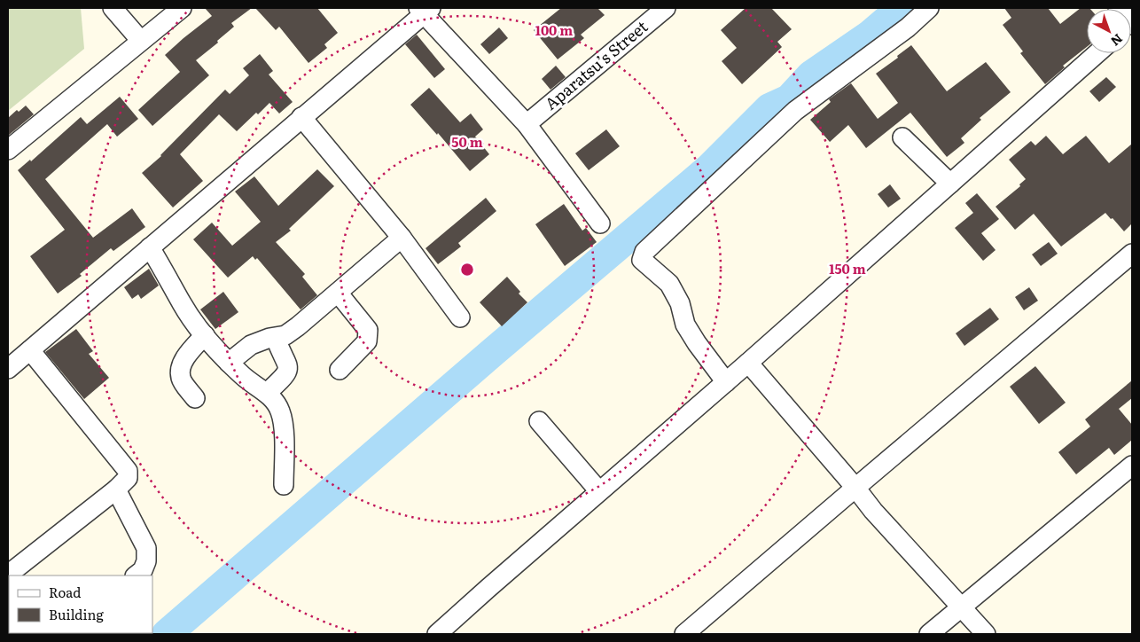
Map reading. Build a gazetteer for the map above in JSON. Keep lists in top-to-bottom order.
{
  "streets": {
    "street": ["Aparatsu’s Street"]
  },
  "legend": ["Road", "Building"],
  "north": "bottom right",
  "rings": ["100 m", "50 m", "150 m"]
}
